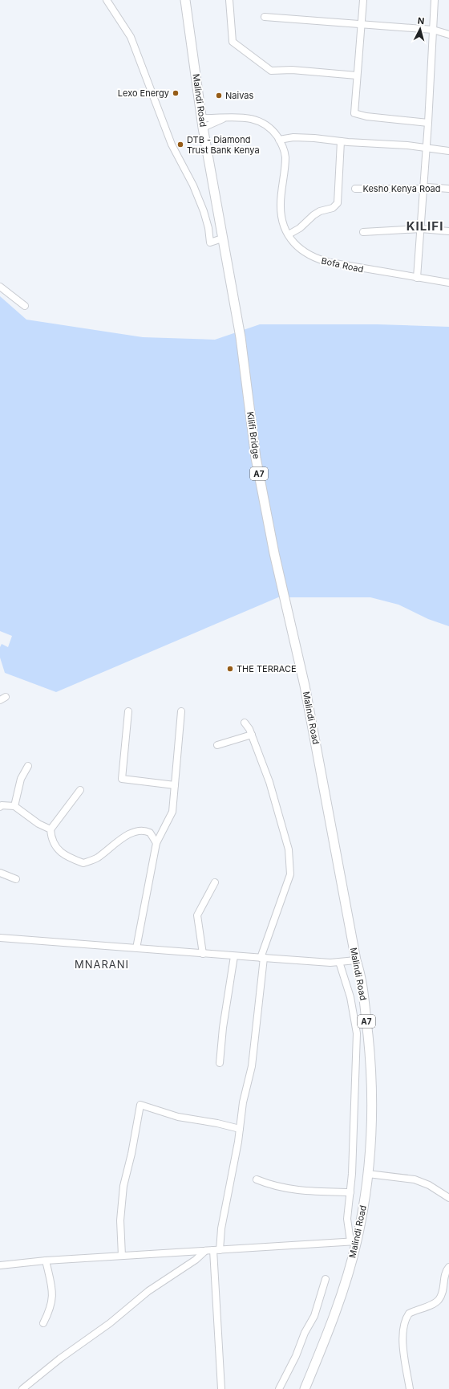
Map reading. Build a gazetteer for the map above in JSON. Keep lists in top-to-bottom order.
{
  "streets": {
    "highway": ["Malindi Road", "Kilifi Bridge", "A7"],
    "street": ["Kesho Kenya Road", "Bofa Road"]
  },
  "crossings": [
    ["Malindi Road", "Bofa Road"],
    ["Malindi Road", "Kilifi Bridge"]
  ],
  "districts": ["KILIFI", "MNARANI"],
  "places": [
    "Lexo Energy",
    "Naivas",
    "DTB - Diamond Trust Bank Kenya",
    "THE TERRACE"
  ],
  "north": "top"
}
